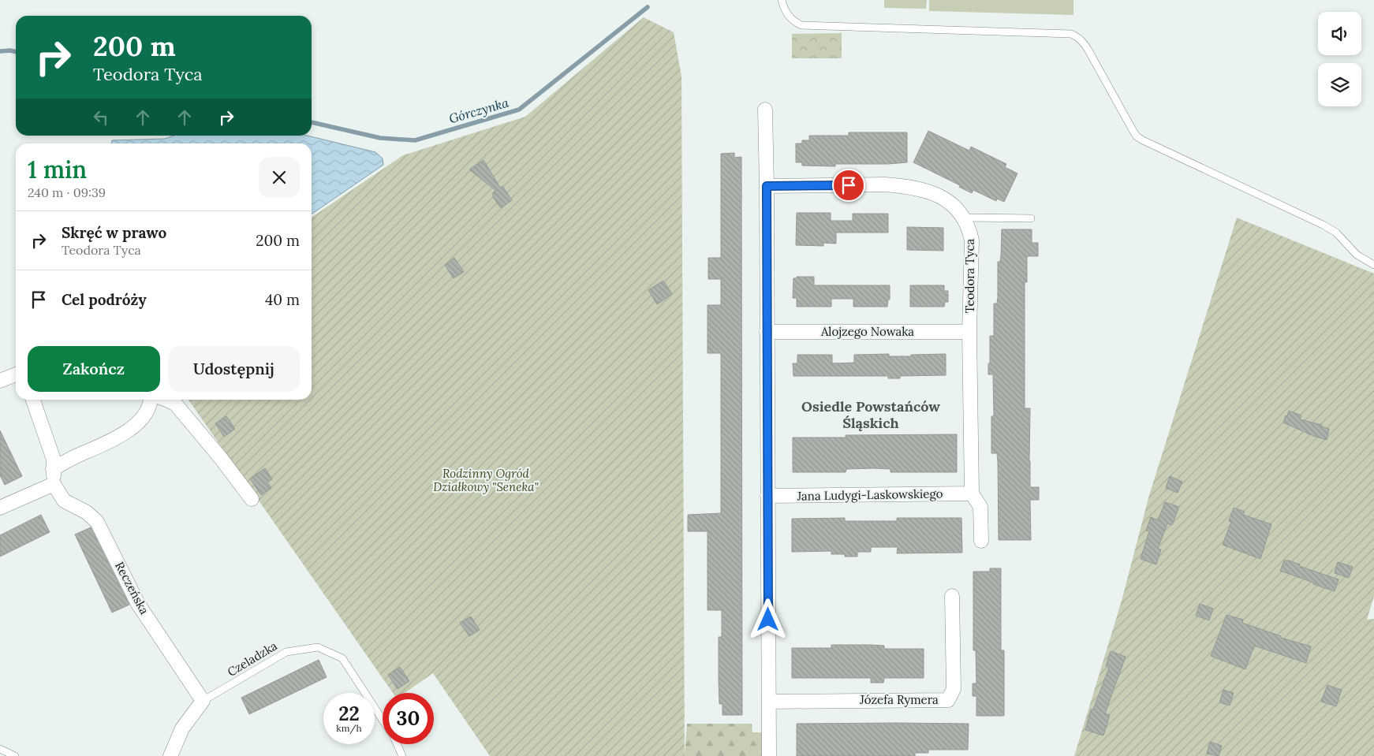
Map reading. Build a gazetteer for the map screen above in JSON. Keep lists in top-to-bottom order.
{
  "streets": {
    "street": [
      "Teodora Tyca",
      "Alojzego Nowaka",
      "Jana Ludygi-Laskowskiego",
      "Reczeńska",
      "Józefa Rymera"
    ],
    "lane": ["Czeladzka"]
  },
  "crossings": [
    ["Teodora Tyca", "Alojzego Nowaka"],
    ["Teodora Tyca", "Jana Ludygi-Laskowskiego"],
    ["Reczeńska", "Czeladzka"]
  ],
  "districts": ["Osiedle Powstańców Śląskich"],
  "water": ["Górczynka"],
  "parks": ["Rodzinny Ogród Działkowy \"Seneka\""],
  "page": {
    "turn": ["200 m", "Teodora Tyca"],
    "heading": ["1 min", "240 m · 09:39"],
    "list": [
      {
        "name": "Skręć w prawo",
        "note": "Teodora Tyca",
        "value": "200 m"
      },
      {
        "name": "Cel podróży",
        "value": "40 m"
      }
    ],
    "buttons": ["Zakończ", "Udostępnij"],
    "speed": "22 km/h",
    "limit": "30"
  }
}
